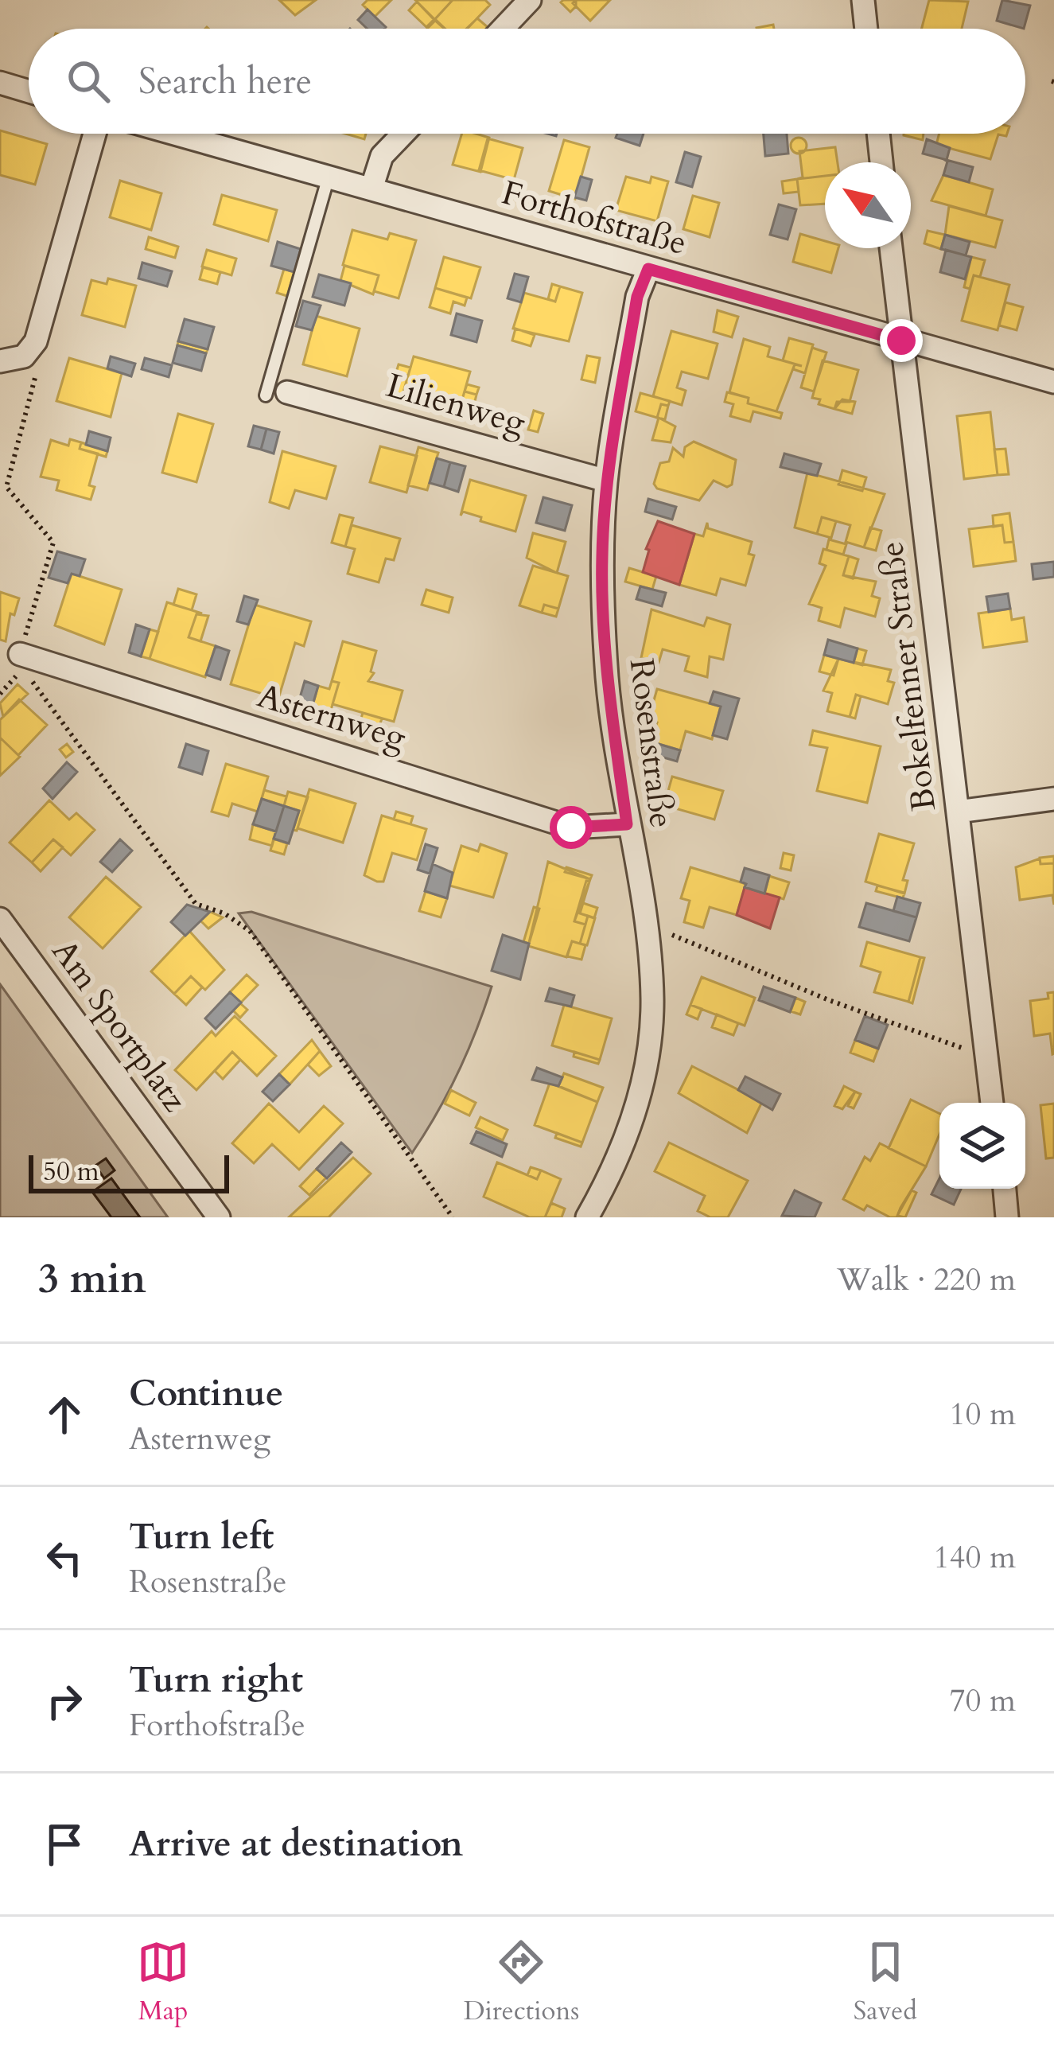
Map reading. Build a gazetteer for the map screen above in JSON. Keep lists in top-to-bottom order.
{
  "streets": {
    "street": [
      "Forthofstraße",
      "Lilienweg",
      "Bokelfenner Straße",
      "Asternweg",
      "Rosenstraße",
      "Am Sportplatz"
    ]
  },
  "crossings": [
    ["Forthofstraße", "Bokelfenner Straße"],
    ["Forthofstraße", "Rosenstraße"],
    ["Lilienweg", "Rosenstraße"],
    ["Asternweg", "Rosenstraße"]
  ],
  "scale_bar": "50 m",
  "north": "top left",
  "page": {
    "search": "Search here",
    "scale": "50 m",
    "heading": ["3 min", "Walk · 220 m"],
    "list": [
      ["Continue", "Asternweg", "10 m"],
      ["Turn left", "Rosenstraße", "140 m"],
      ["Turn right", "Forthofstraße", "70 m"],
      "Arrive at destination"
    ],
    "nav": ["Map", "Directions", "Saved"]
  }
}
